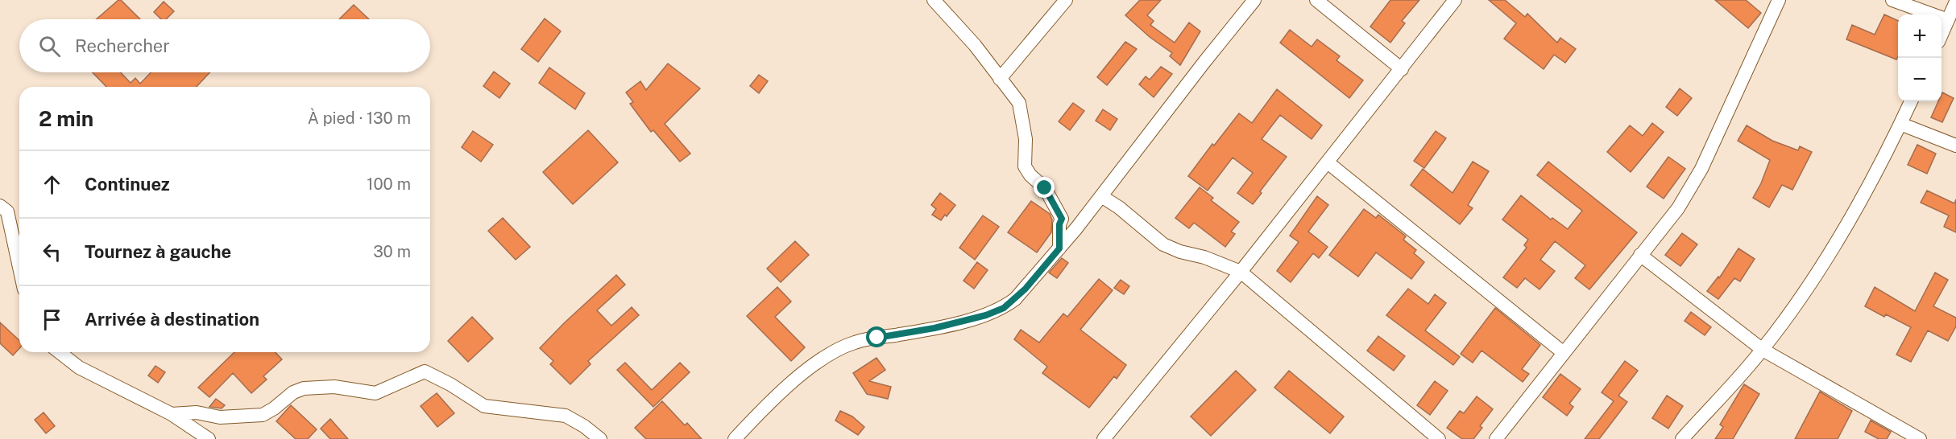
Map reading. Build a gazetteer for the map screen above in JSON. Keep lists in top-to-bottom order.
{
  "page": {
    "map_buttons": ["+", "−"],
    "search": "Rechercher",
    "heading": ["2 min", "À pied · 130 m"],
    "list": [
      ["Continuez", "100 m"],
      ["Tournez à gauche", "30 m"],
      "Arrivée à destination"
    ]
  }
}
